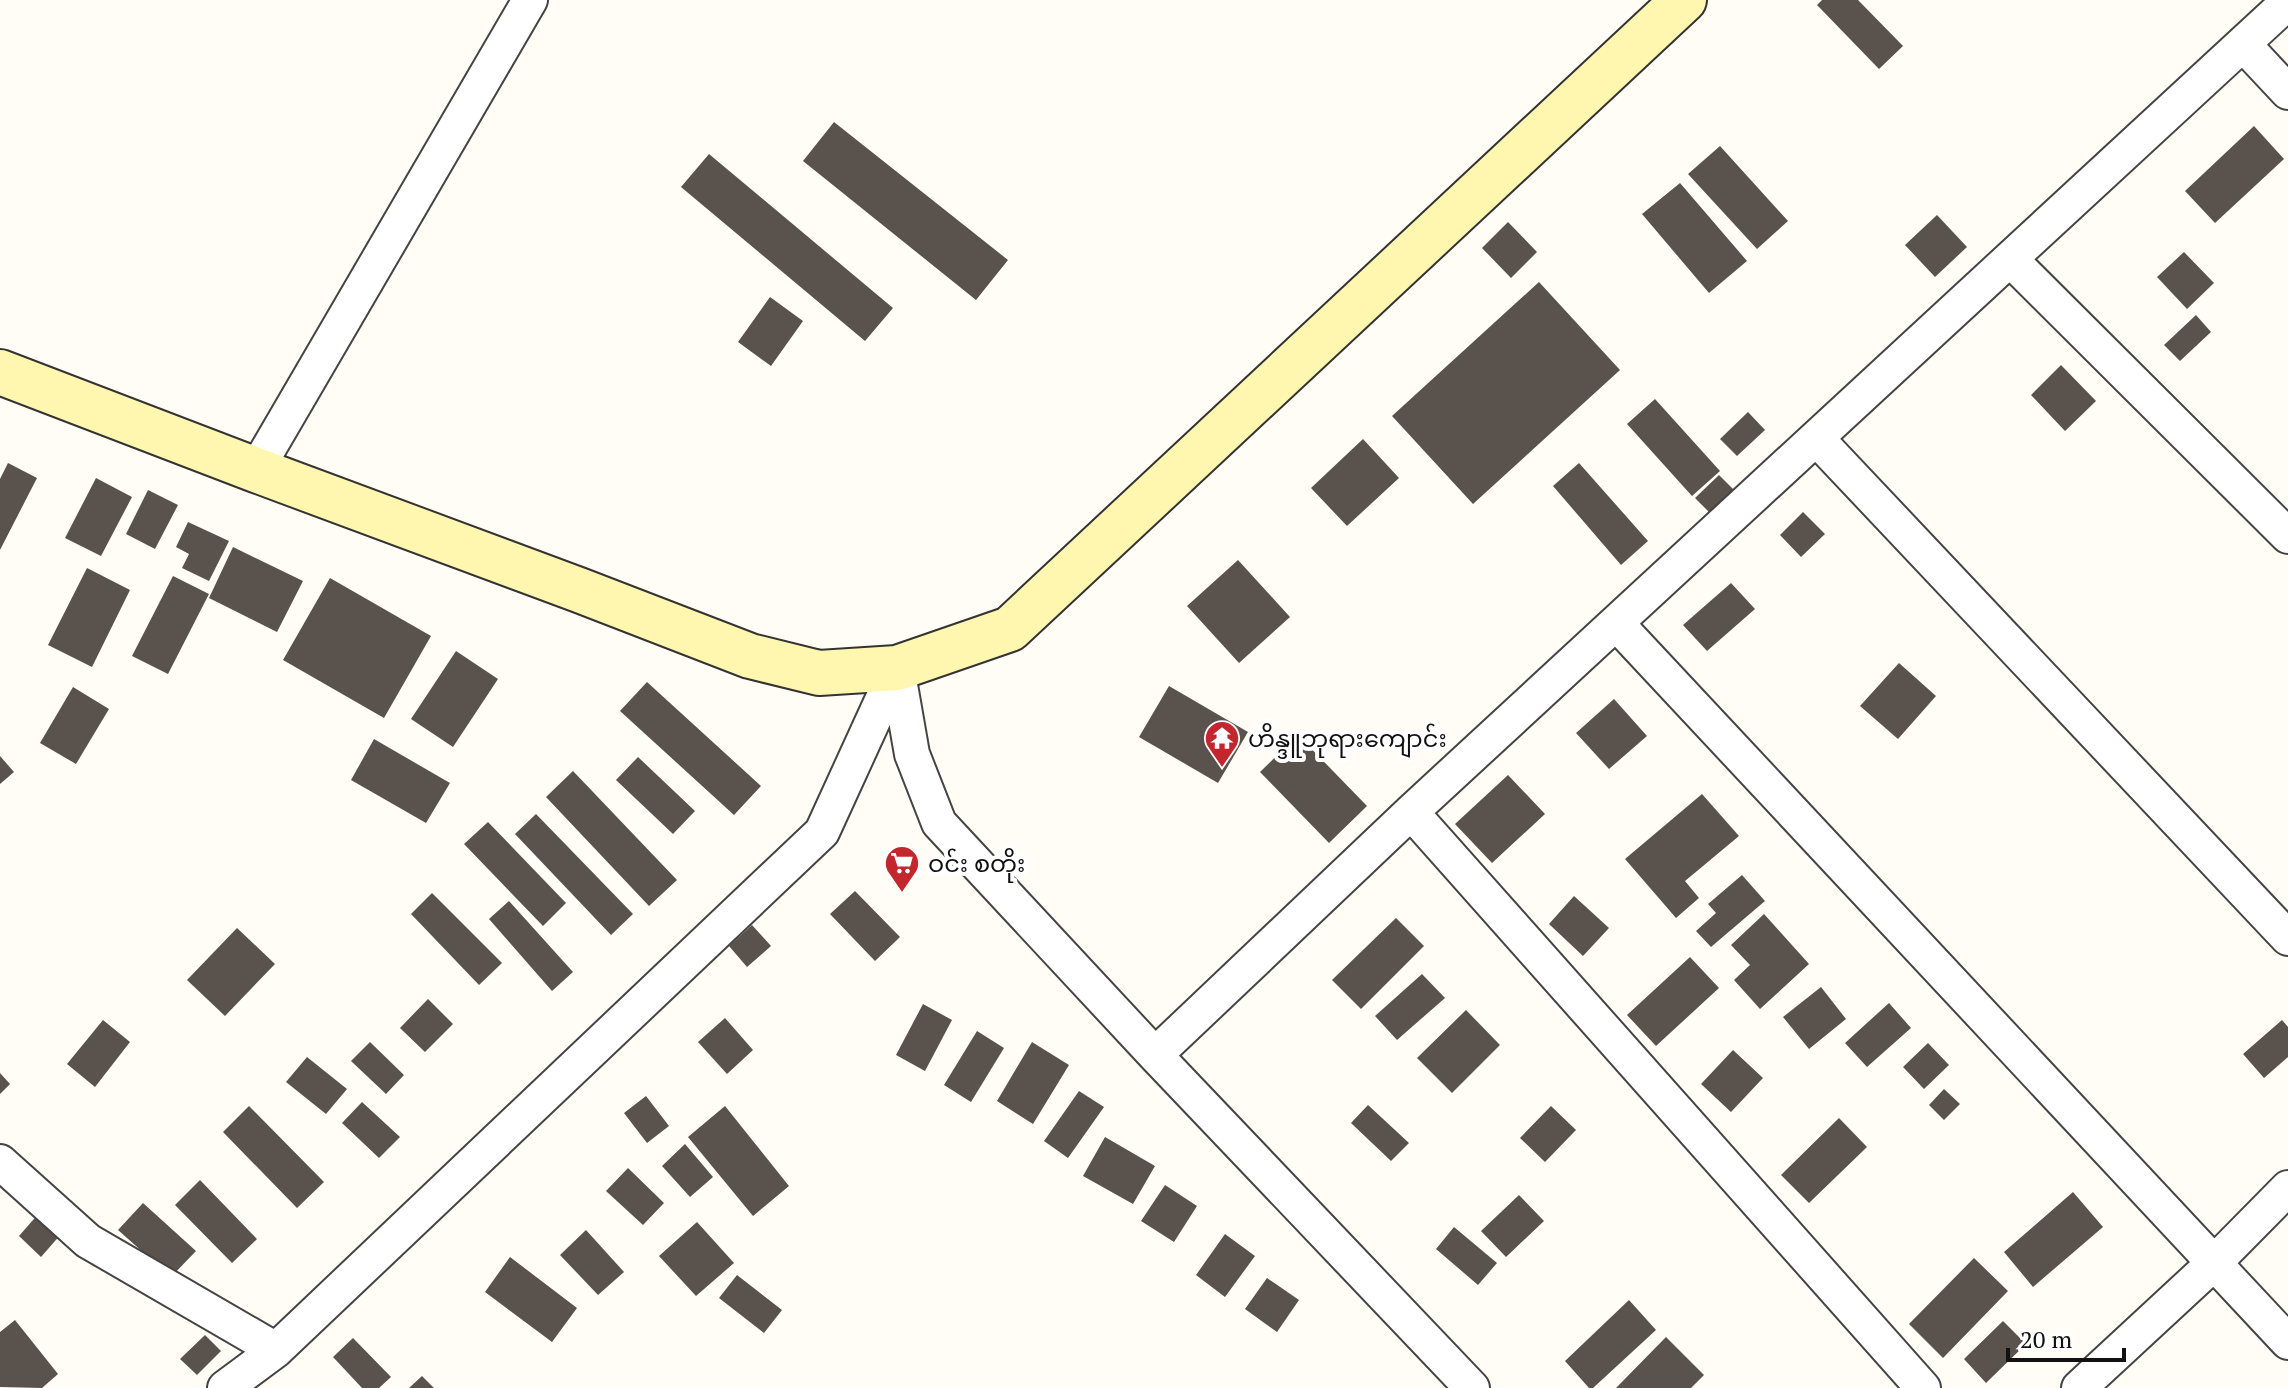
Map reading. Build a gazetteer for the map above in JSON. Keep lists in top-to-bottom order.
{
  "places": {
    "temple": ["ဟိန္ဒူဘုရားကျောင်း"],
    "supermarket": ["ဝင်း စတိုး"]
  },
  "scale_bar": "20 m"
}
